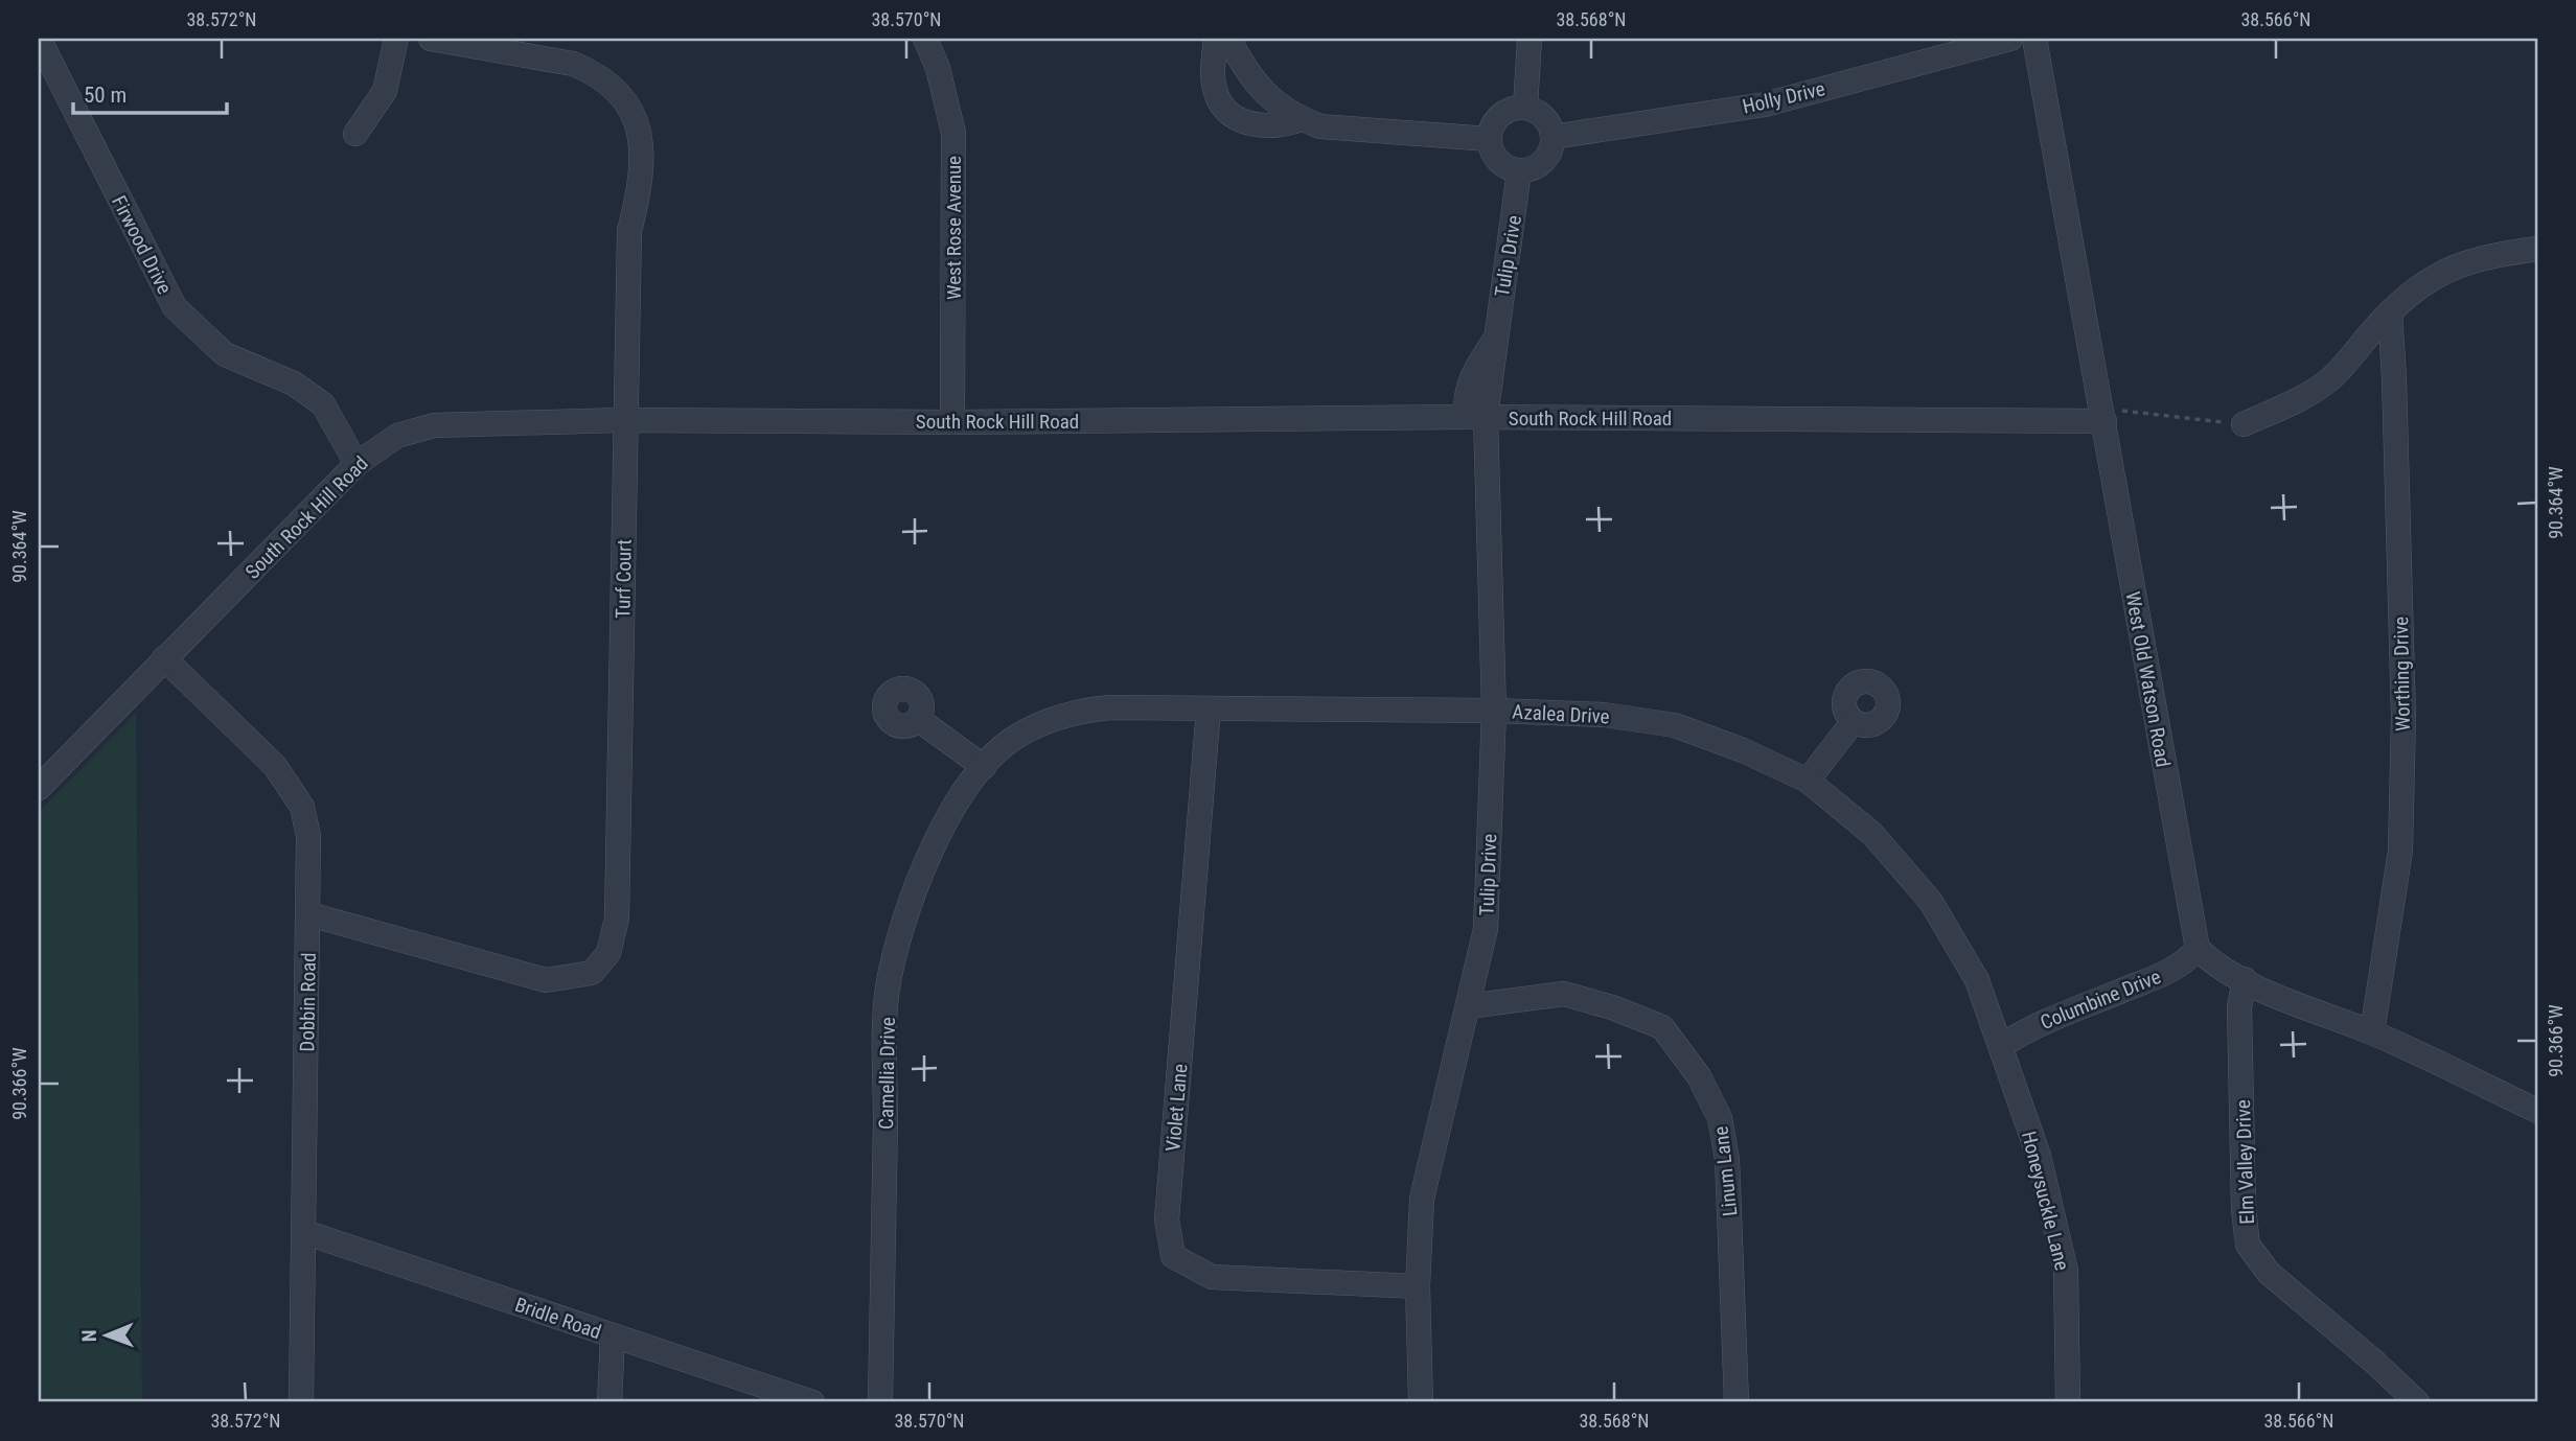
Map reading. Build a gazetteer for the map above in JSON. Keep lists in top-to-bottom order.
{
  "streets": {
    "street": [
      "Holly Drive",
      "West Rose Avenue",
      "Firwood Drive",
      "Tulip Drive",
      "South Rock Hill Road",
      "Turf Court",
      "Worthing Drive",
      "West Old Watson Road",
      "Azalea Drive",
      "Columbine Drive",
      "Dobbin Road",
      "Camellia Drive",
      "Violet Lane",
      "Elm Valley Drive",
      "Linum Lane",
      "Honeysuckle Lane",
      "Bridle Road"
    ]
  },
  "crossings": [
    ["Holly Drive", "Tulip Drive"],
    ["West Rose Avenue", "South Rock Hill Road"],
    ["Firwood Drive", "South Rock Hill Road"],
    ["Tulip Drive", "South Rock Hill Road"],
    ["Tulip Drive", "Azalea Drive"],
    ["Tulip Drive", "Violet Lane"],
    ["Tulip Drive", "Linum Lane"],
    ["South Rock Hill Road", "Turf Court"],
    ["South Rock Hill Road", "West Old Watson Road"],
    ["South Rock Hill Road", "Dobbin Road"],
    ["Turf Court", "Dobbin Road"],
    ["West Old Watson Road", "Columbine Drive"],
    ["Azalea Drive", "Columbine Drive"],
    ["Azalea Drive", "Camellia Drive"],
    ["Azalea Drive", "Violet Lane"],
    ["Azalea Drive", "Honeysuckle Lane"],
    ["Columbine Drive", "Honeysuckle Lane"],
    ["Dobbin Road", "Bridle Road"]
  ],
  "scale_bar": "50 m",
  "north": "left",
  "coordinates": [
    "38.572°N",
    "38.570°N",
    "38.568°N",
    "38.566°N",
    "90.364°W",
    "90.366°W"
  ]
}
